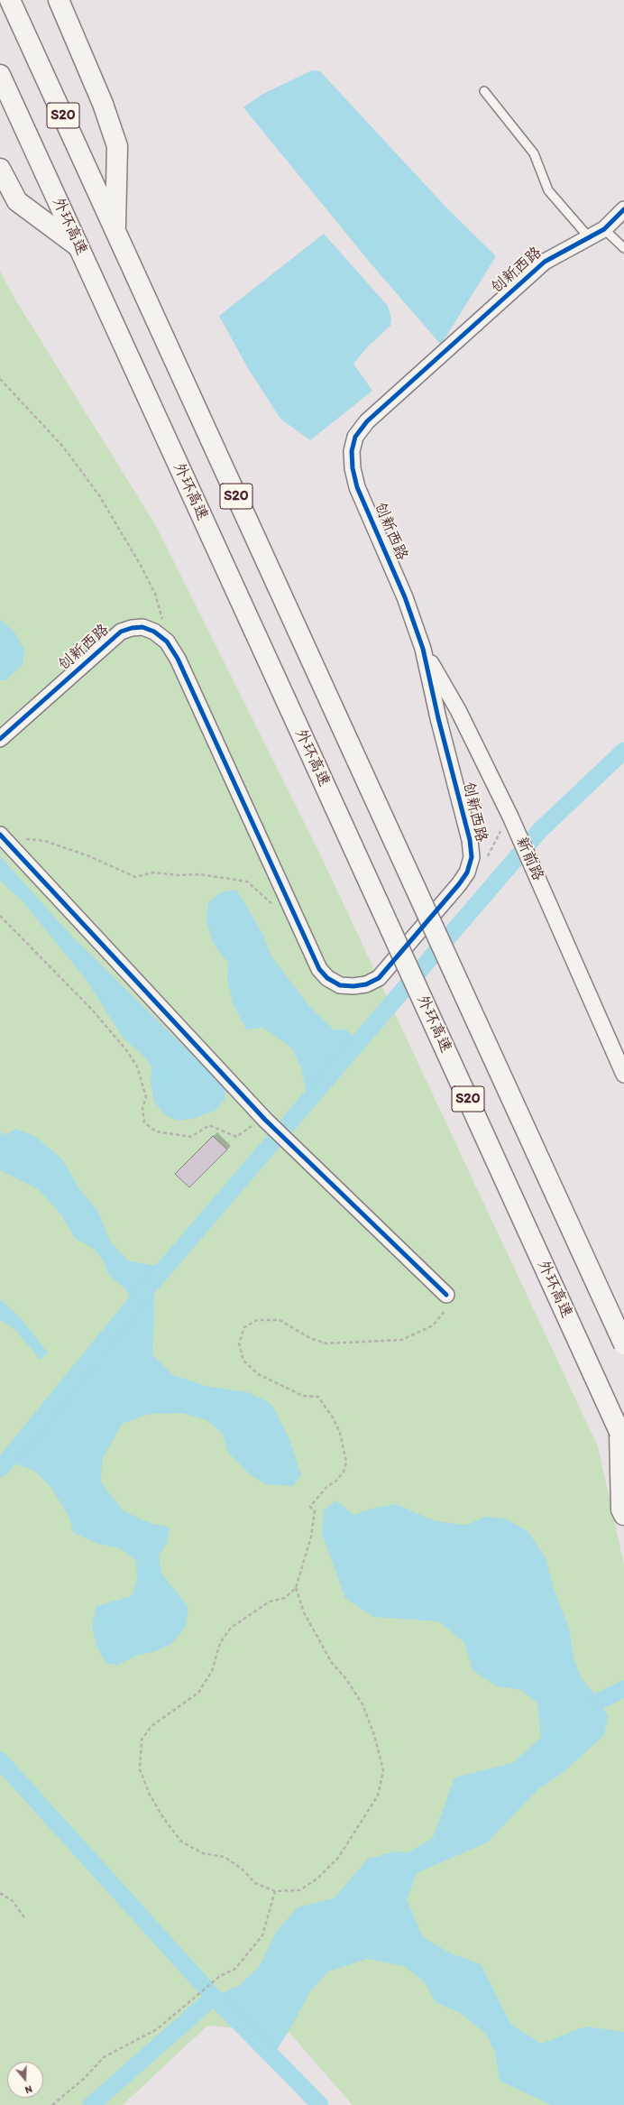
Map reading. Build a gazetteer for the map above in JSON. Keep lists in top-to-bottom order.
{
  "streets": {
    "highway": ["S20", "外环高速"],
    "street": ["创新西路", "新前路"]
  },
  "crossings": [
    ["创新西路", "新前路"]
  ],
  "north": "bottom"
}
